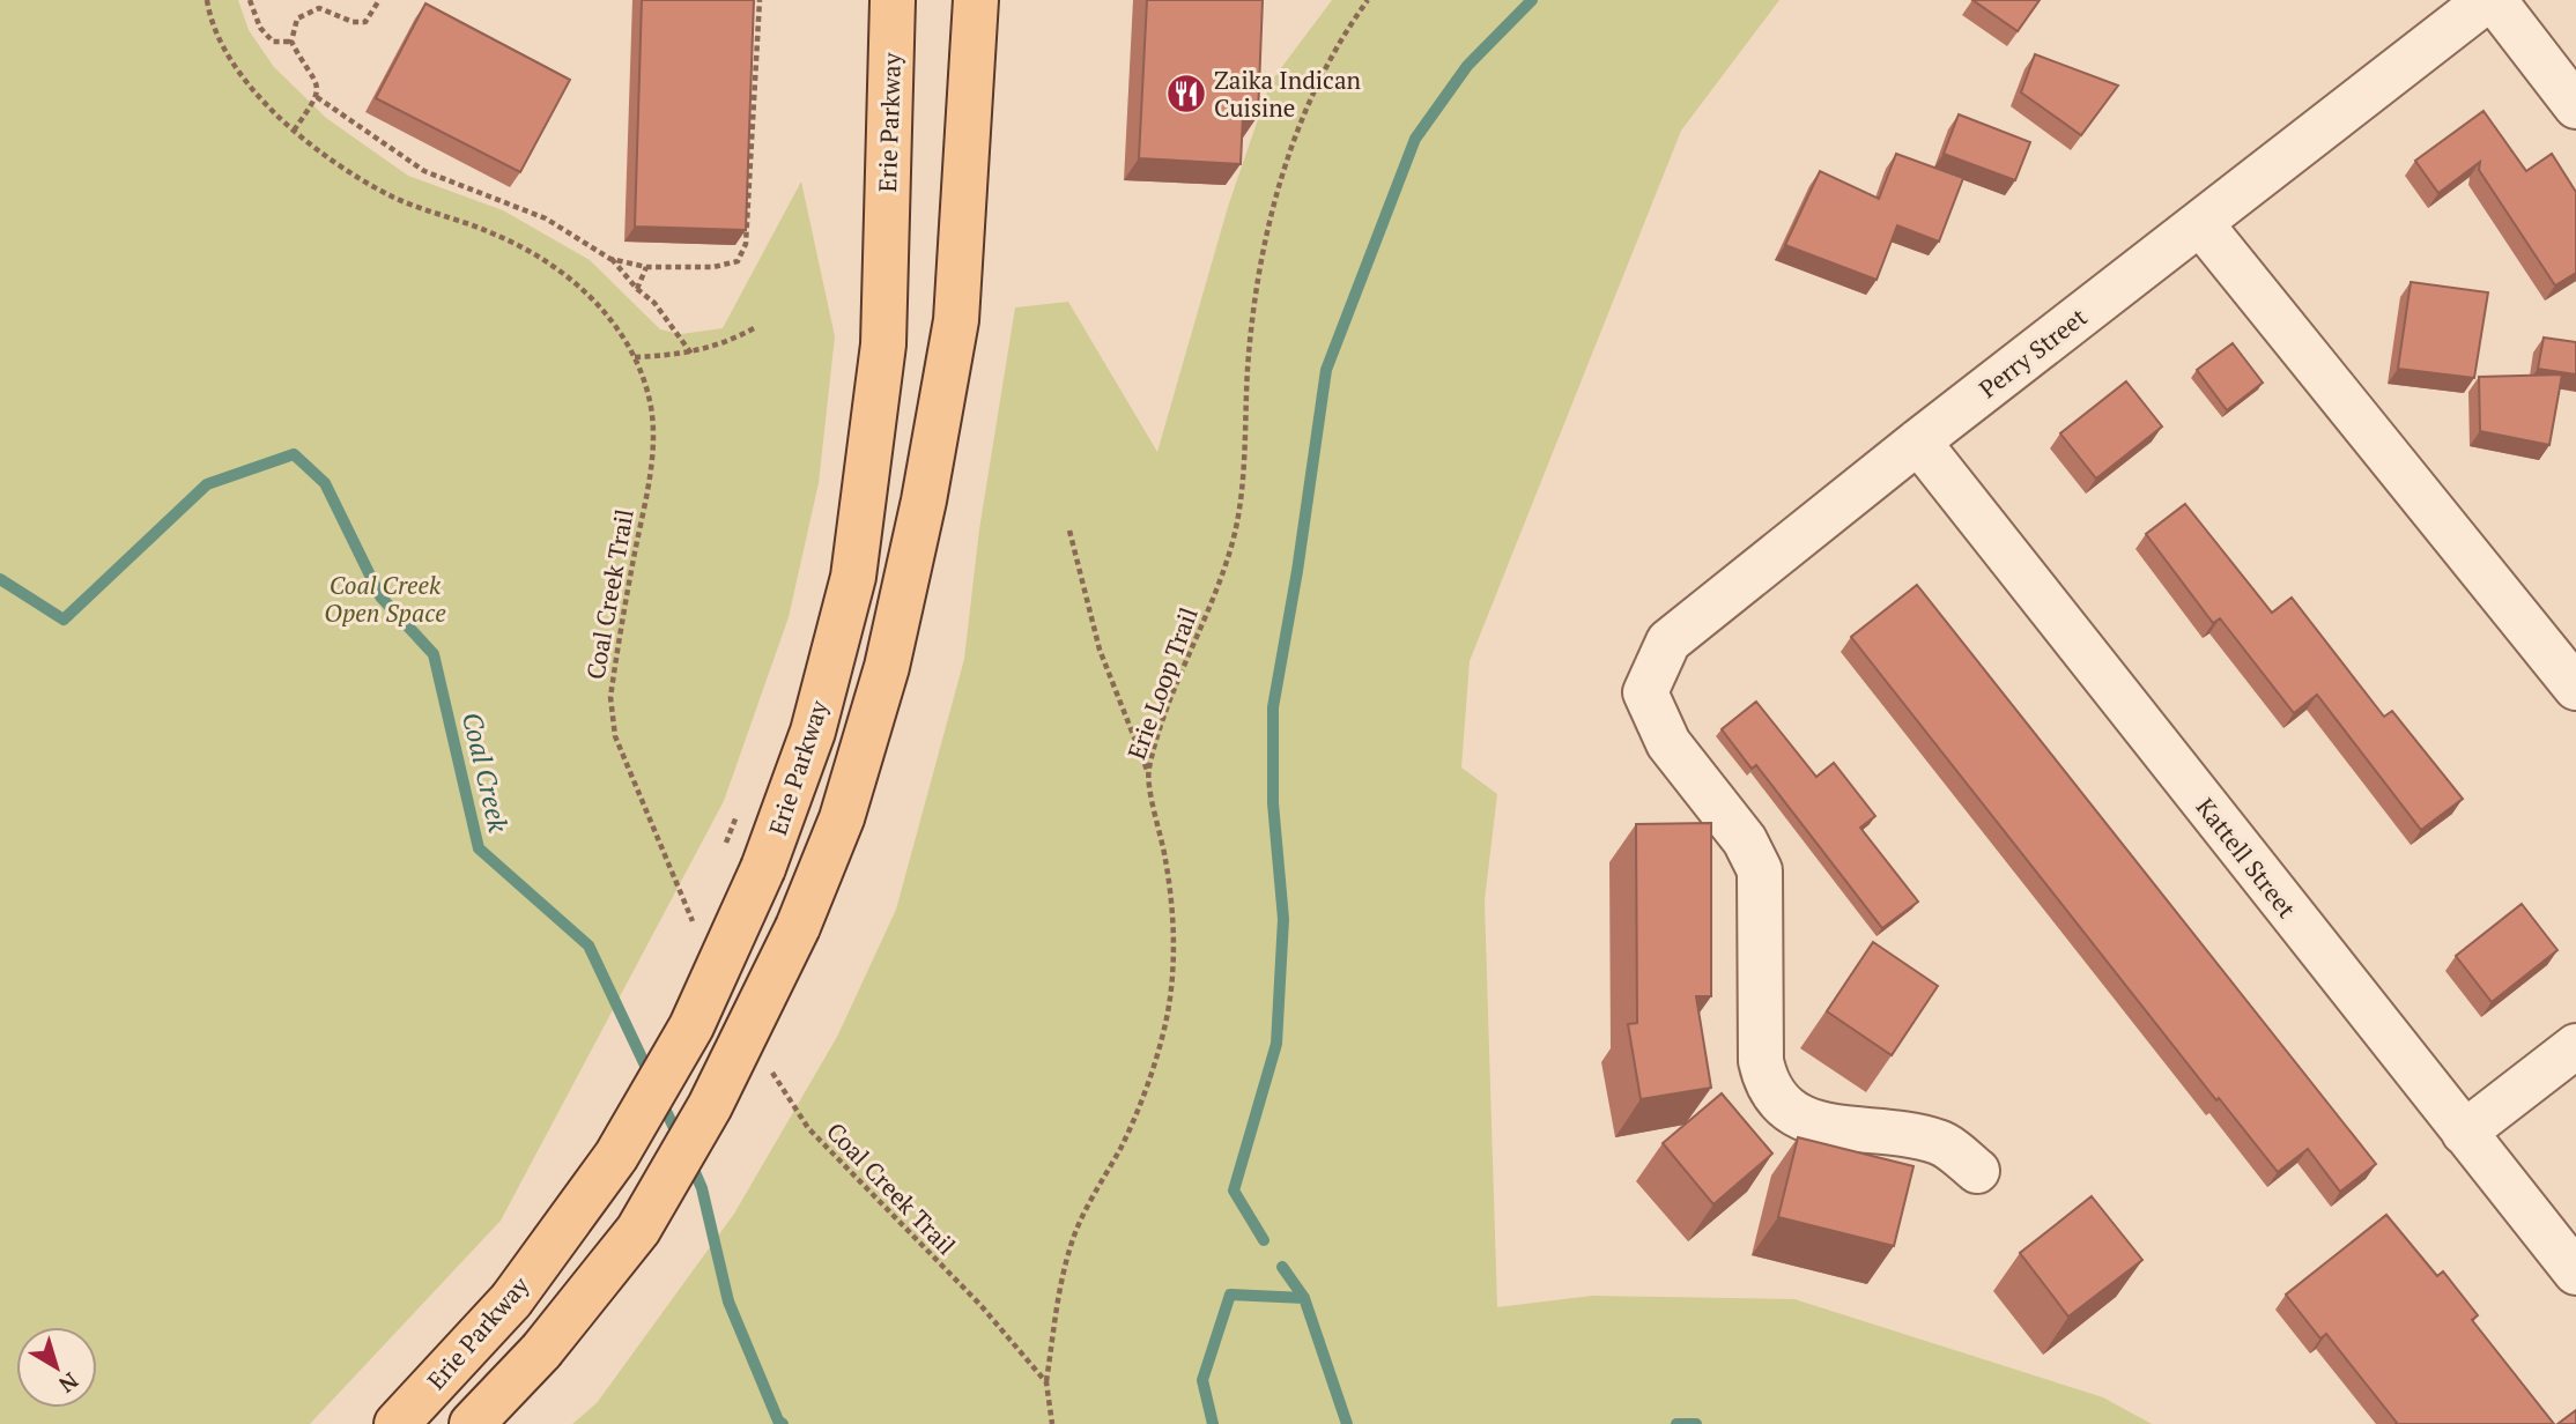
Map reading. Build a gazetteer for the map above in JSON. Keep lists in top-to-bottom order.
{
  "streets": {
    "main road": ["Erie Parkway"],
    "street": ["Perry Street", "Kattell Street"],
    "path": ["Coal Creek Trail", "Erie Loop Trail"]
  },
  "crossings": [
    ["Perry Street", "Kattell Street"],
    ["Coal Creek Trail", "Erie Loop Trail"]
  ],
  "water": ["Coal Creek"],
  "parks": ["Coal Creek Open Space"],
  "places": {
    "restaurant": ["Zaika Indican Cuisine"]
  },
  "north": "bottom right"
}
